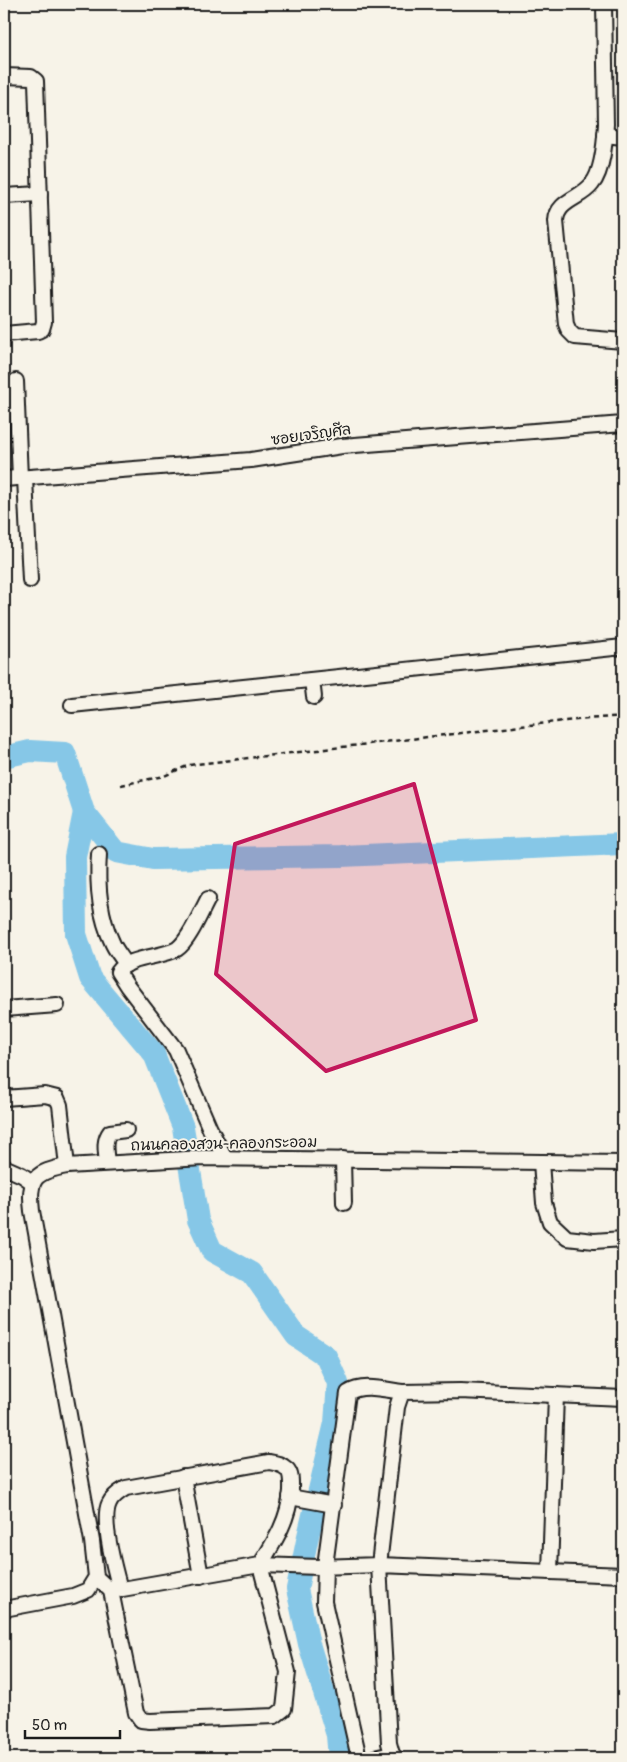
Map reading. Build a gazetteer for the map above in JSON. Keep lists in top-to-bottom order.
{
  "streets": {
    "street": ["ซอยเจริญศีล", "ถนนคลองสวน-คลองกระออม"]
  },
  "scale_bar": "50 m"
}
